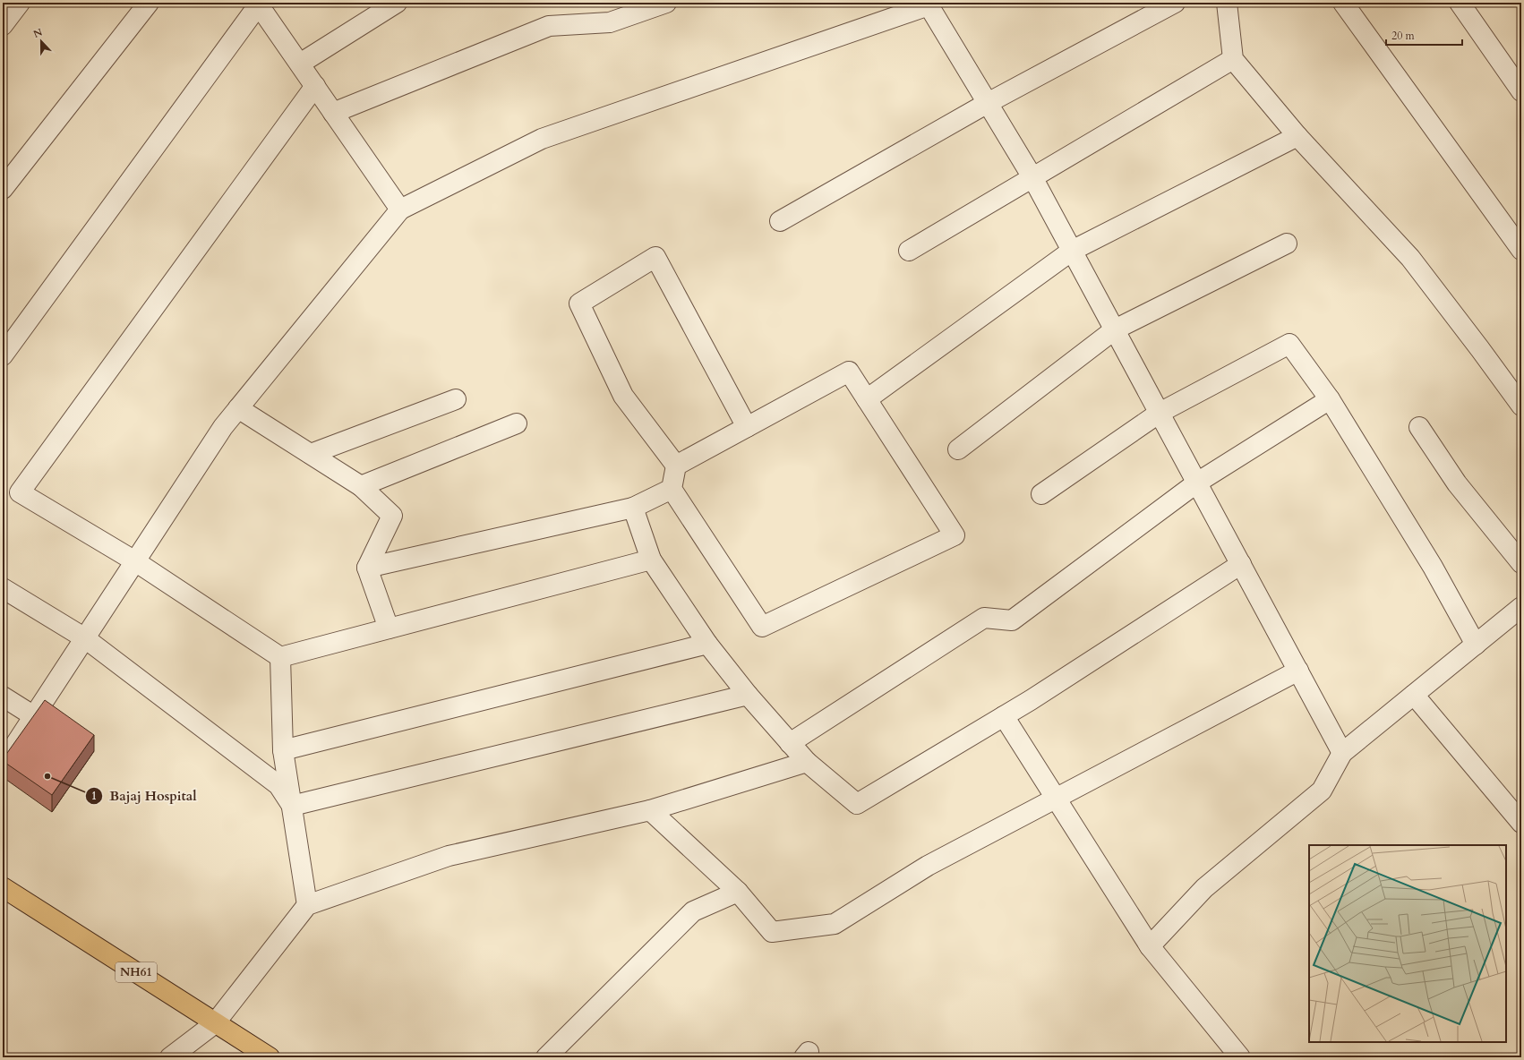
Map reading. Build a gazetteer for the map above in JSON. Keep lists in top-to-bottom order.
{
  "streets": {
    "main road": ["NH61"]
  },
  "places": ["Bajaj Hospital"],
  "scale_bar": "20 m",
  "north": "top"
}
